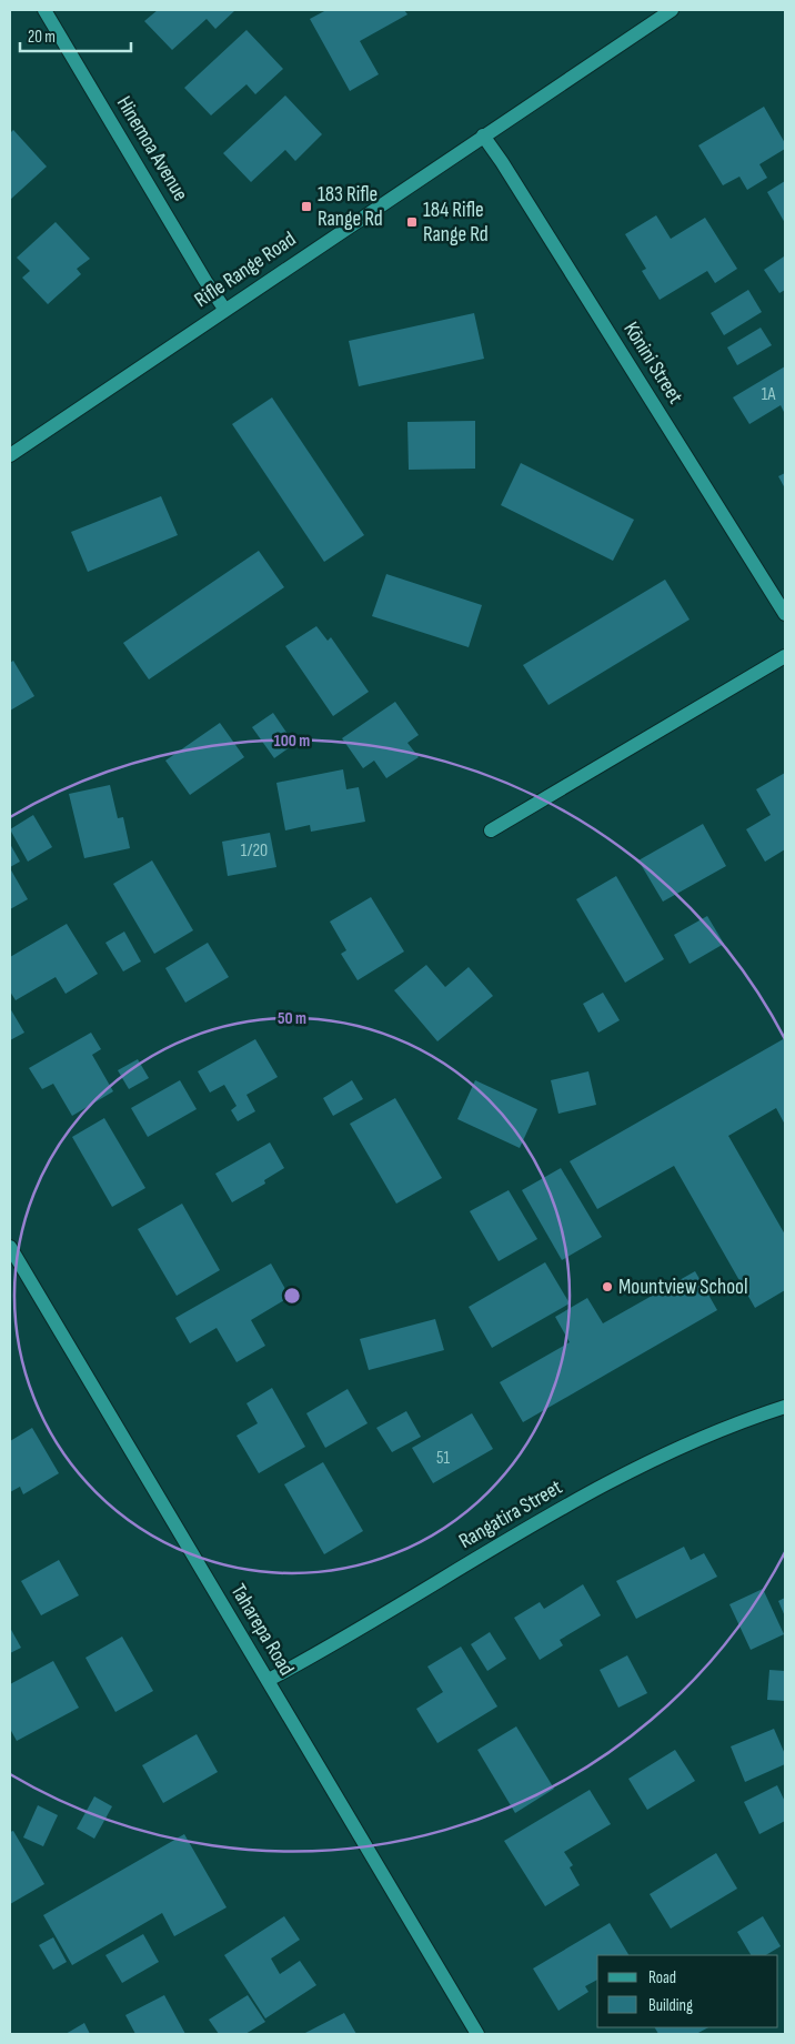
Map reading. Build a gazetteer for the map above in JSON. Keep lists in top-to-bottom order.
{
  "streets": {
    "street": [
      "Hinemoa Avenue",
      "Rifle Range Road",
      "Kōnini Street",
      "Rangatira Street",
      "Taharepa Road"
    ]
  },
  "crossings": [
    ["Hinemoa Avenue", "Rifle Range Road"],
    ["Rifle Range Road", "Kōnini Street"],
    ["Rangatira Street", "Taharepa Road"]
  ],
  "places": {
    "transit": ["183 Rifle Range Rd", "184 Rifle Range Rd"],
    "other": ["Mountview School"]
  },
  "house_numbers": ["1A", "1/20", "51"],
  "legend": ["Road", "Building"],
  "scale_bar": "20 m",
  "rings": ["100 m", "50 m"]
}
